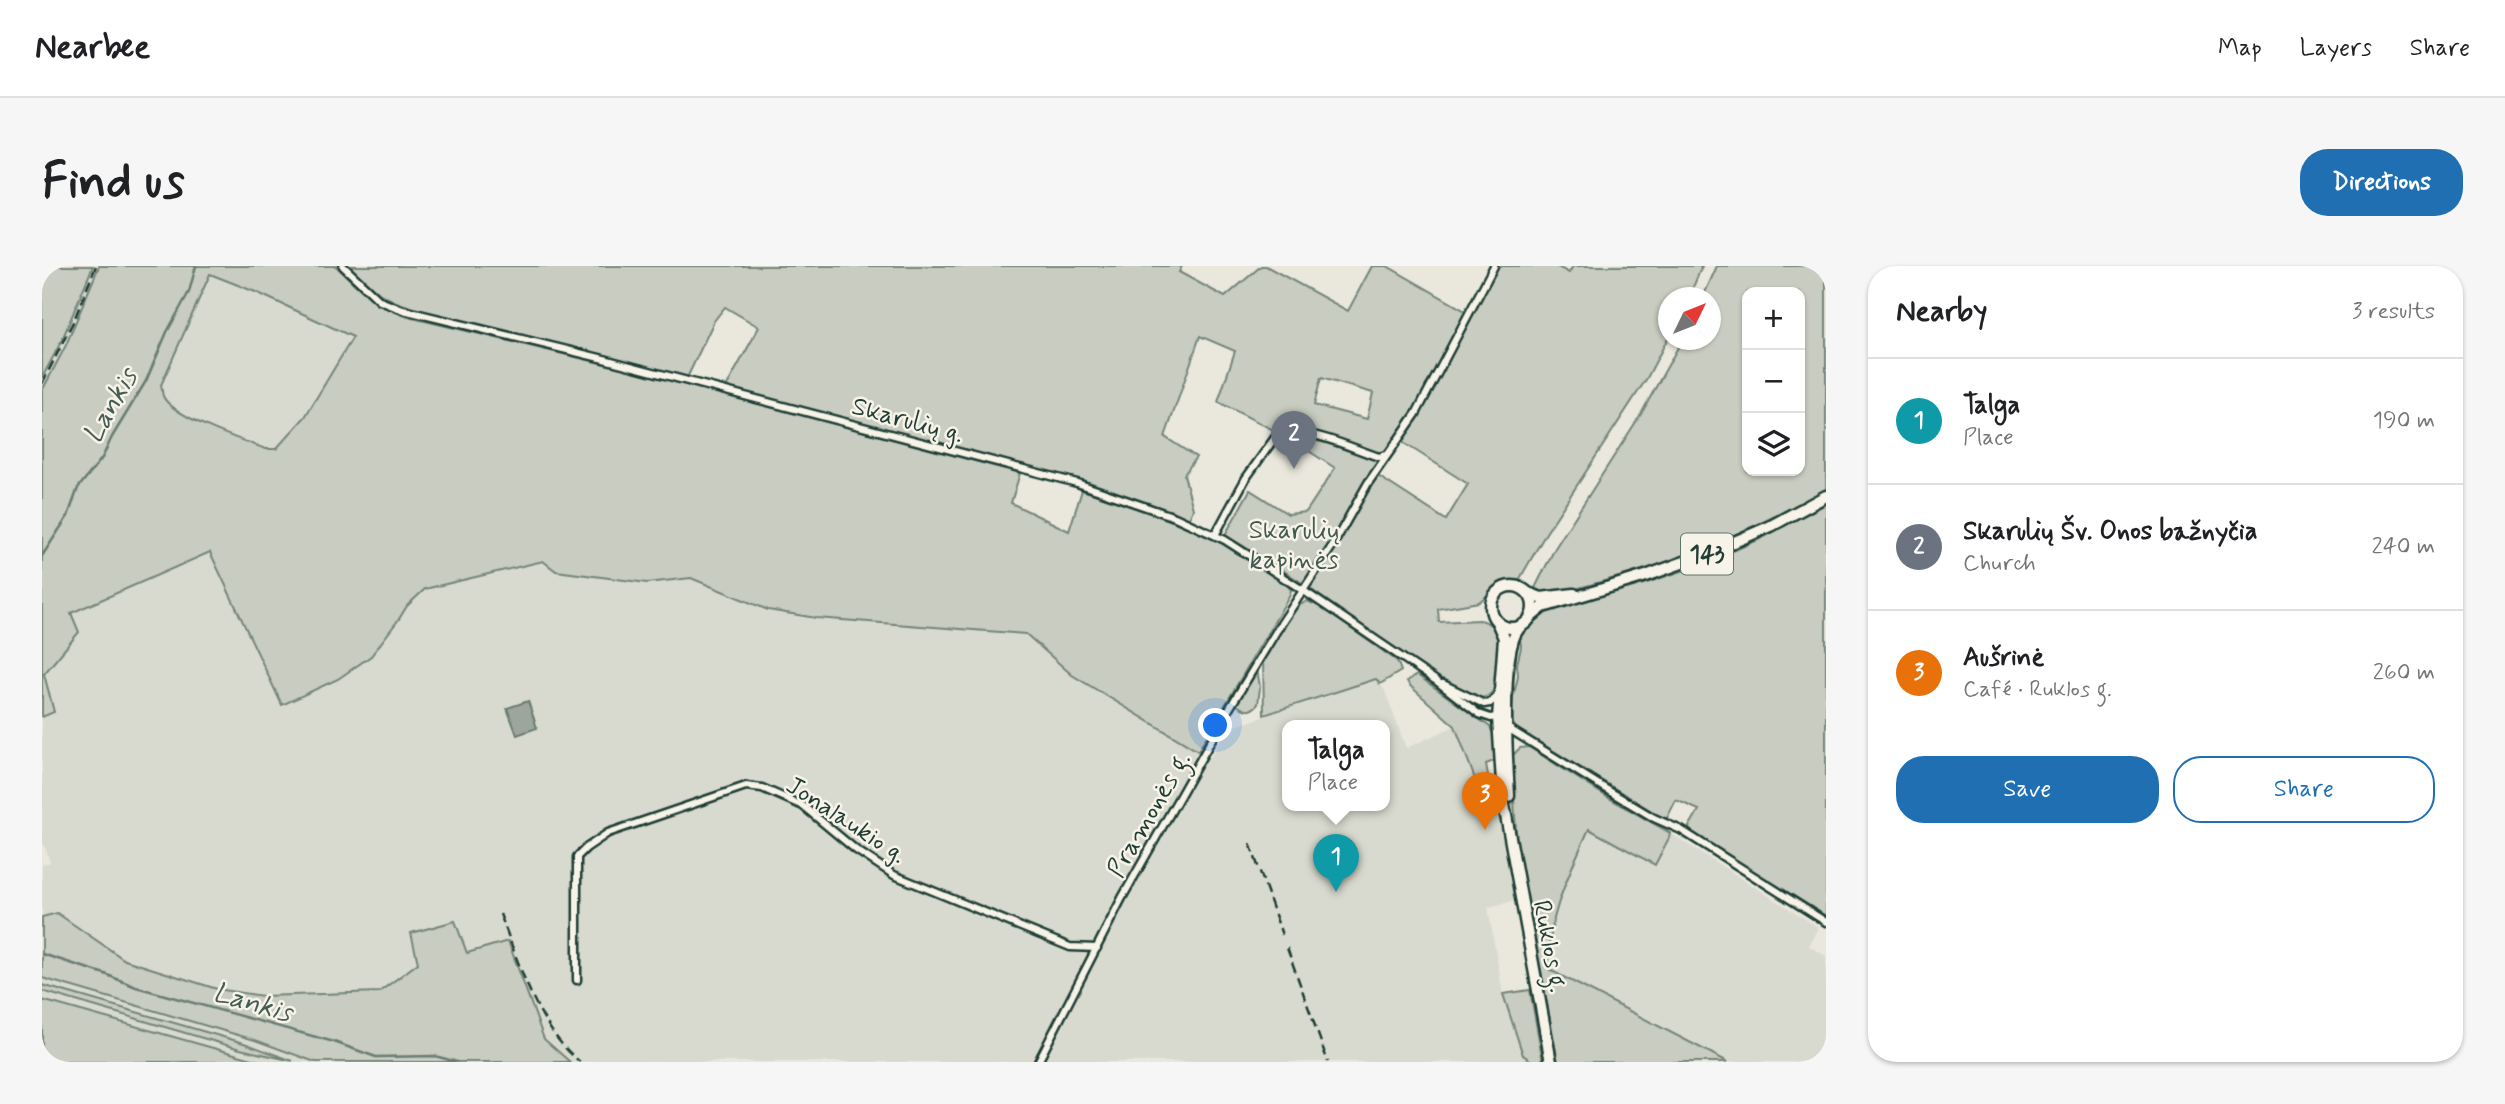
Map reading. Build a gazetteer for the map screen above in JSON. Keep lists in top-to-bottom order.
{
  "streets": {
    "main road": ["143", "Ruklos g."],
    "street": ["Skarulių g.", "Pramonės g.", "Jonalaukio g."]
  },
  "crossings": [
    ["Skarulių g.", "143"],
    ["Skarulių g.", "Pramonės g."],
    ["143", "Ruklos g."],
    ["Pramonės g.", "Jonalaukio g."]
  ],
  "water": ["Lankis"],
  "parks": ["Skarulių kapinės"],
  "north": "top right",
  "page": {
    "header": "Nearbee",
    "nav": ["Map", "Layers", "Share"],
    "buttons": [
      "Directions",
      ["Save", "Share"]
    ],
    "title": "Find us",
    "heading": ["Nearby", "3 results"],
    "map_buttons": ["+", "−"],
    "list": [
      {
        "mark": "1",
        "name": "Talga",
        "note": "Place",
        "value": "190 m"
      },
      {
        "mark": "2",
        "name": "Skarulių Šv. Onos bažnyčia",
        "note": "Church",
        "value": "240 m"
      },
      {
        "mark": "3",
        "name": "Aušrinė",
        "note": "Café · Ruklos g.",
        "value": "260 m"
      }
    ],
    "pins": ["2", "3", "1"],
    "popup": ["Talga", "Place"]
  }
}
